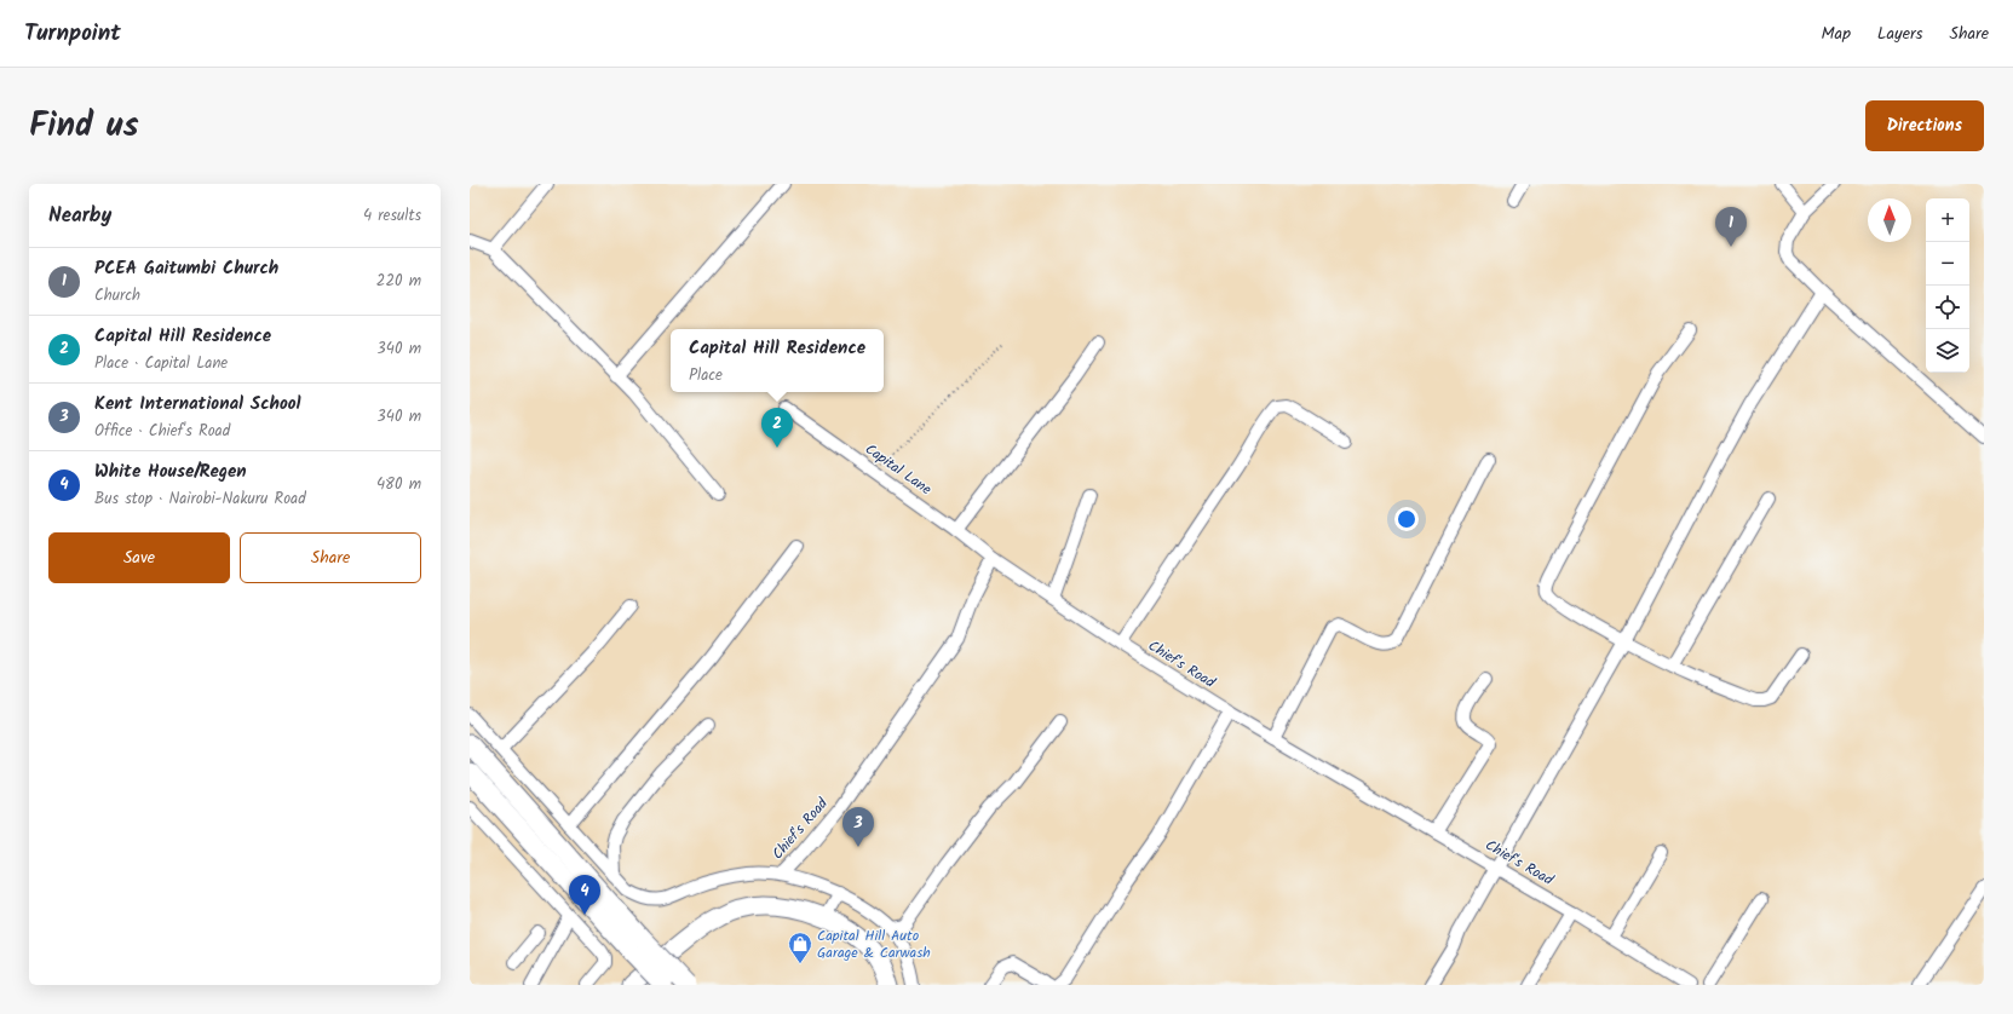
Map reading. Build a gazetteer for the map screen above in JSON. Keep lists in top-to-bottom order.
{
  "streets": {
    "street": ["Capital Lane", "Chief's Road"]
  },
  "crossings": [
    ["Capital Lane", "Chief's Road"]
  ],
  "places": {
    "shop": ["Capital Hill Auto Garage & Carwash"]
  },
  "north": "top",
  "page": {
    "header": "Turnpoint",
    "nav": ["Map", "Layers", "Share"],
    "title": "Find us",
    "buttons": [
      "Directions",
      ["Save", "Share"]
    ],
    "heading": ["Nearby", "4 results"],
    "map_buttons": ["+", "−"],
    "pins": [
      "1",
      "2",
      "3",
      "4"
    ],
    "list": [
      {
        "mark": "1",
        "name": "PCEA Gaitumbi Church",
        "note": "Church",
        "value": "220 m"
      },
      {
        "mark": "2",
        "name": "Capital Hill Residence",
        "note": "Place · Capital Lane",
        "value": "340 m"
      },
      {
        "mark": "3",
        "name": "Kent International School",
        "note": "Office · Chief's Road",
        "value": "340 m"
      },
      {
        "mark": "4",
        "name": "White House/Regen",
        "note": "Bus stop · Nairobi-Nakuru Road",
        "value": "480 m"
      }
    ],
    "popup": ["Capital Hill Residence", "Place"]
  }
}
